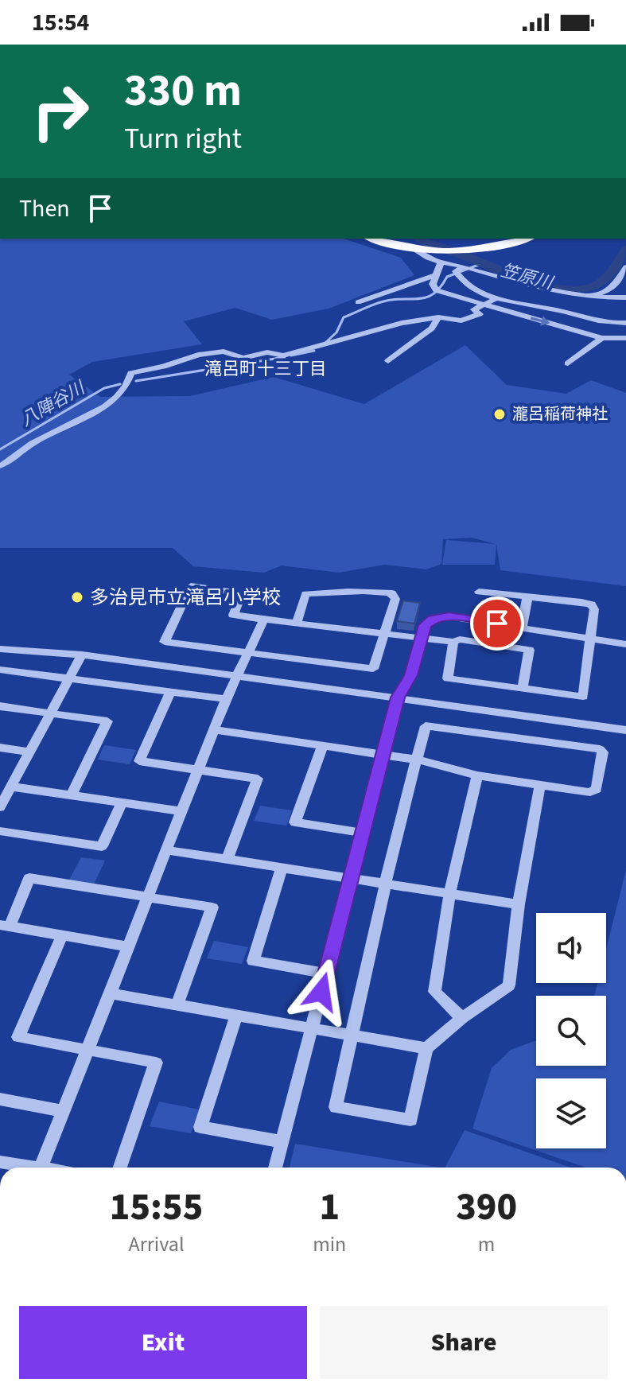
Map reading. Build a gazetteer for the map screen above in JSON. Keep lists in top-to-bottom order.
{
  "districts": ["滝呂町十三丁目"],
  "water": ["笠原川", "八陣谷川"],
  "places": ["瀧呂稲荷神社", "多治見市立滝呂小学校"],
  "page": {
    "status": "15:54",
    "turn": ["330 m", "Turn right"],
    "then": "Then",
    "eta": [
      "15:55",
      "Arrival",
      "1",
      "min",
      "390",
      "m"
    ],
    "buttons": ["Exit", "Share"]
  }
}
